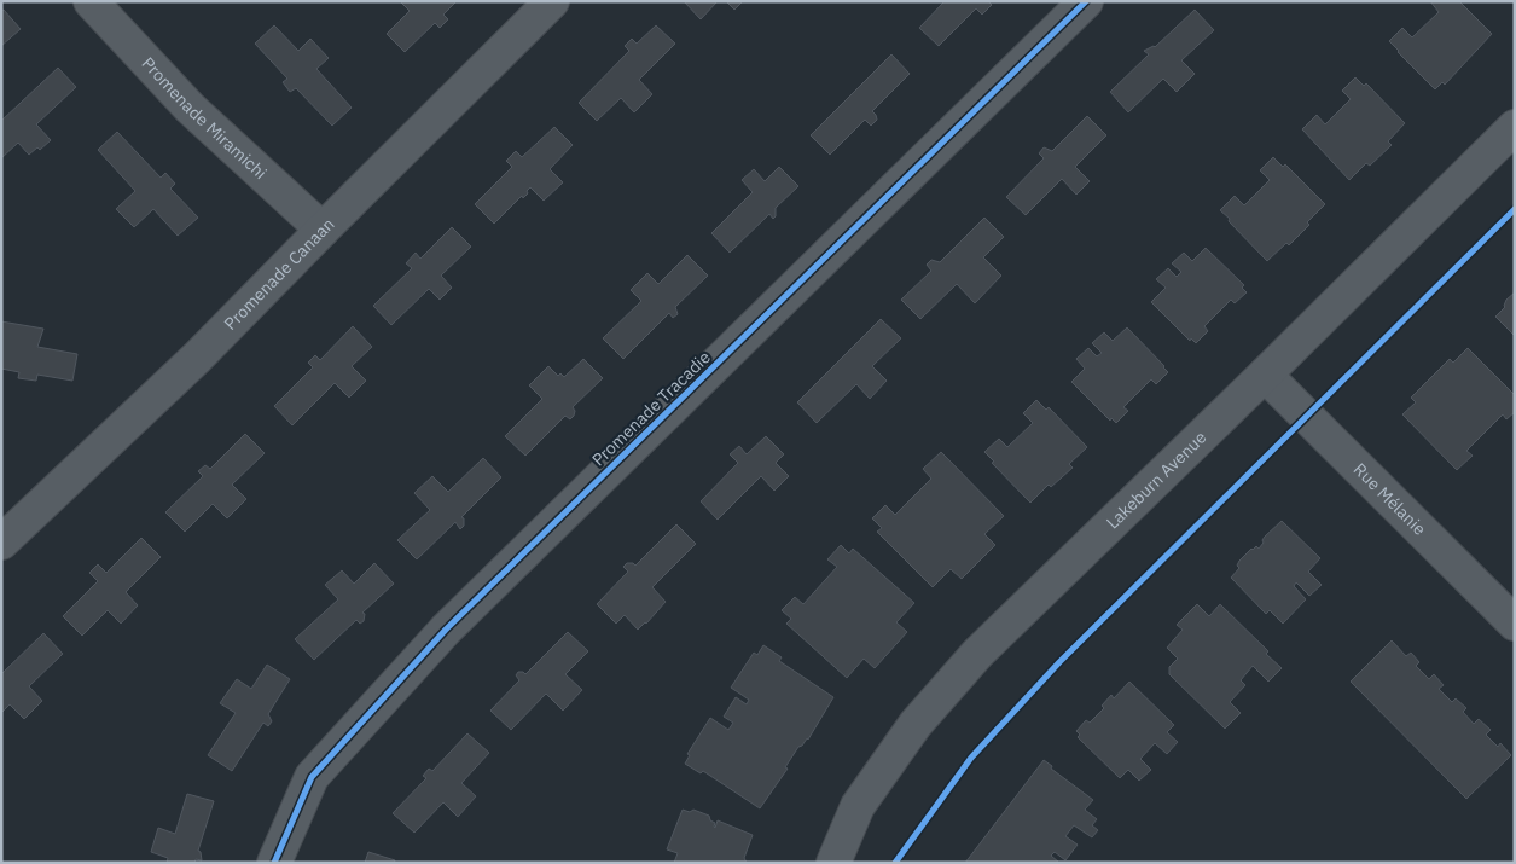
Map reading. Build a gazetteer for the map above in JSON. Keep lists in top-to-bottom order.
{
  "streets": {
    "street": [
      "Promenade Miramichi",
      "Promenade Canaan",
      "Promenade Tracadie",
      "Lakeburn Avenue",
      "Rue Mélanie"
    ]
  },
  "crossings": [
    ["Promenade Miramichi", "Promenade Canaan"],
    ["Lakeburn Avenue", "Rue Mélanie"]
  ]
}
